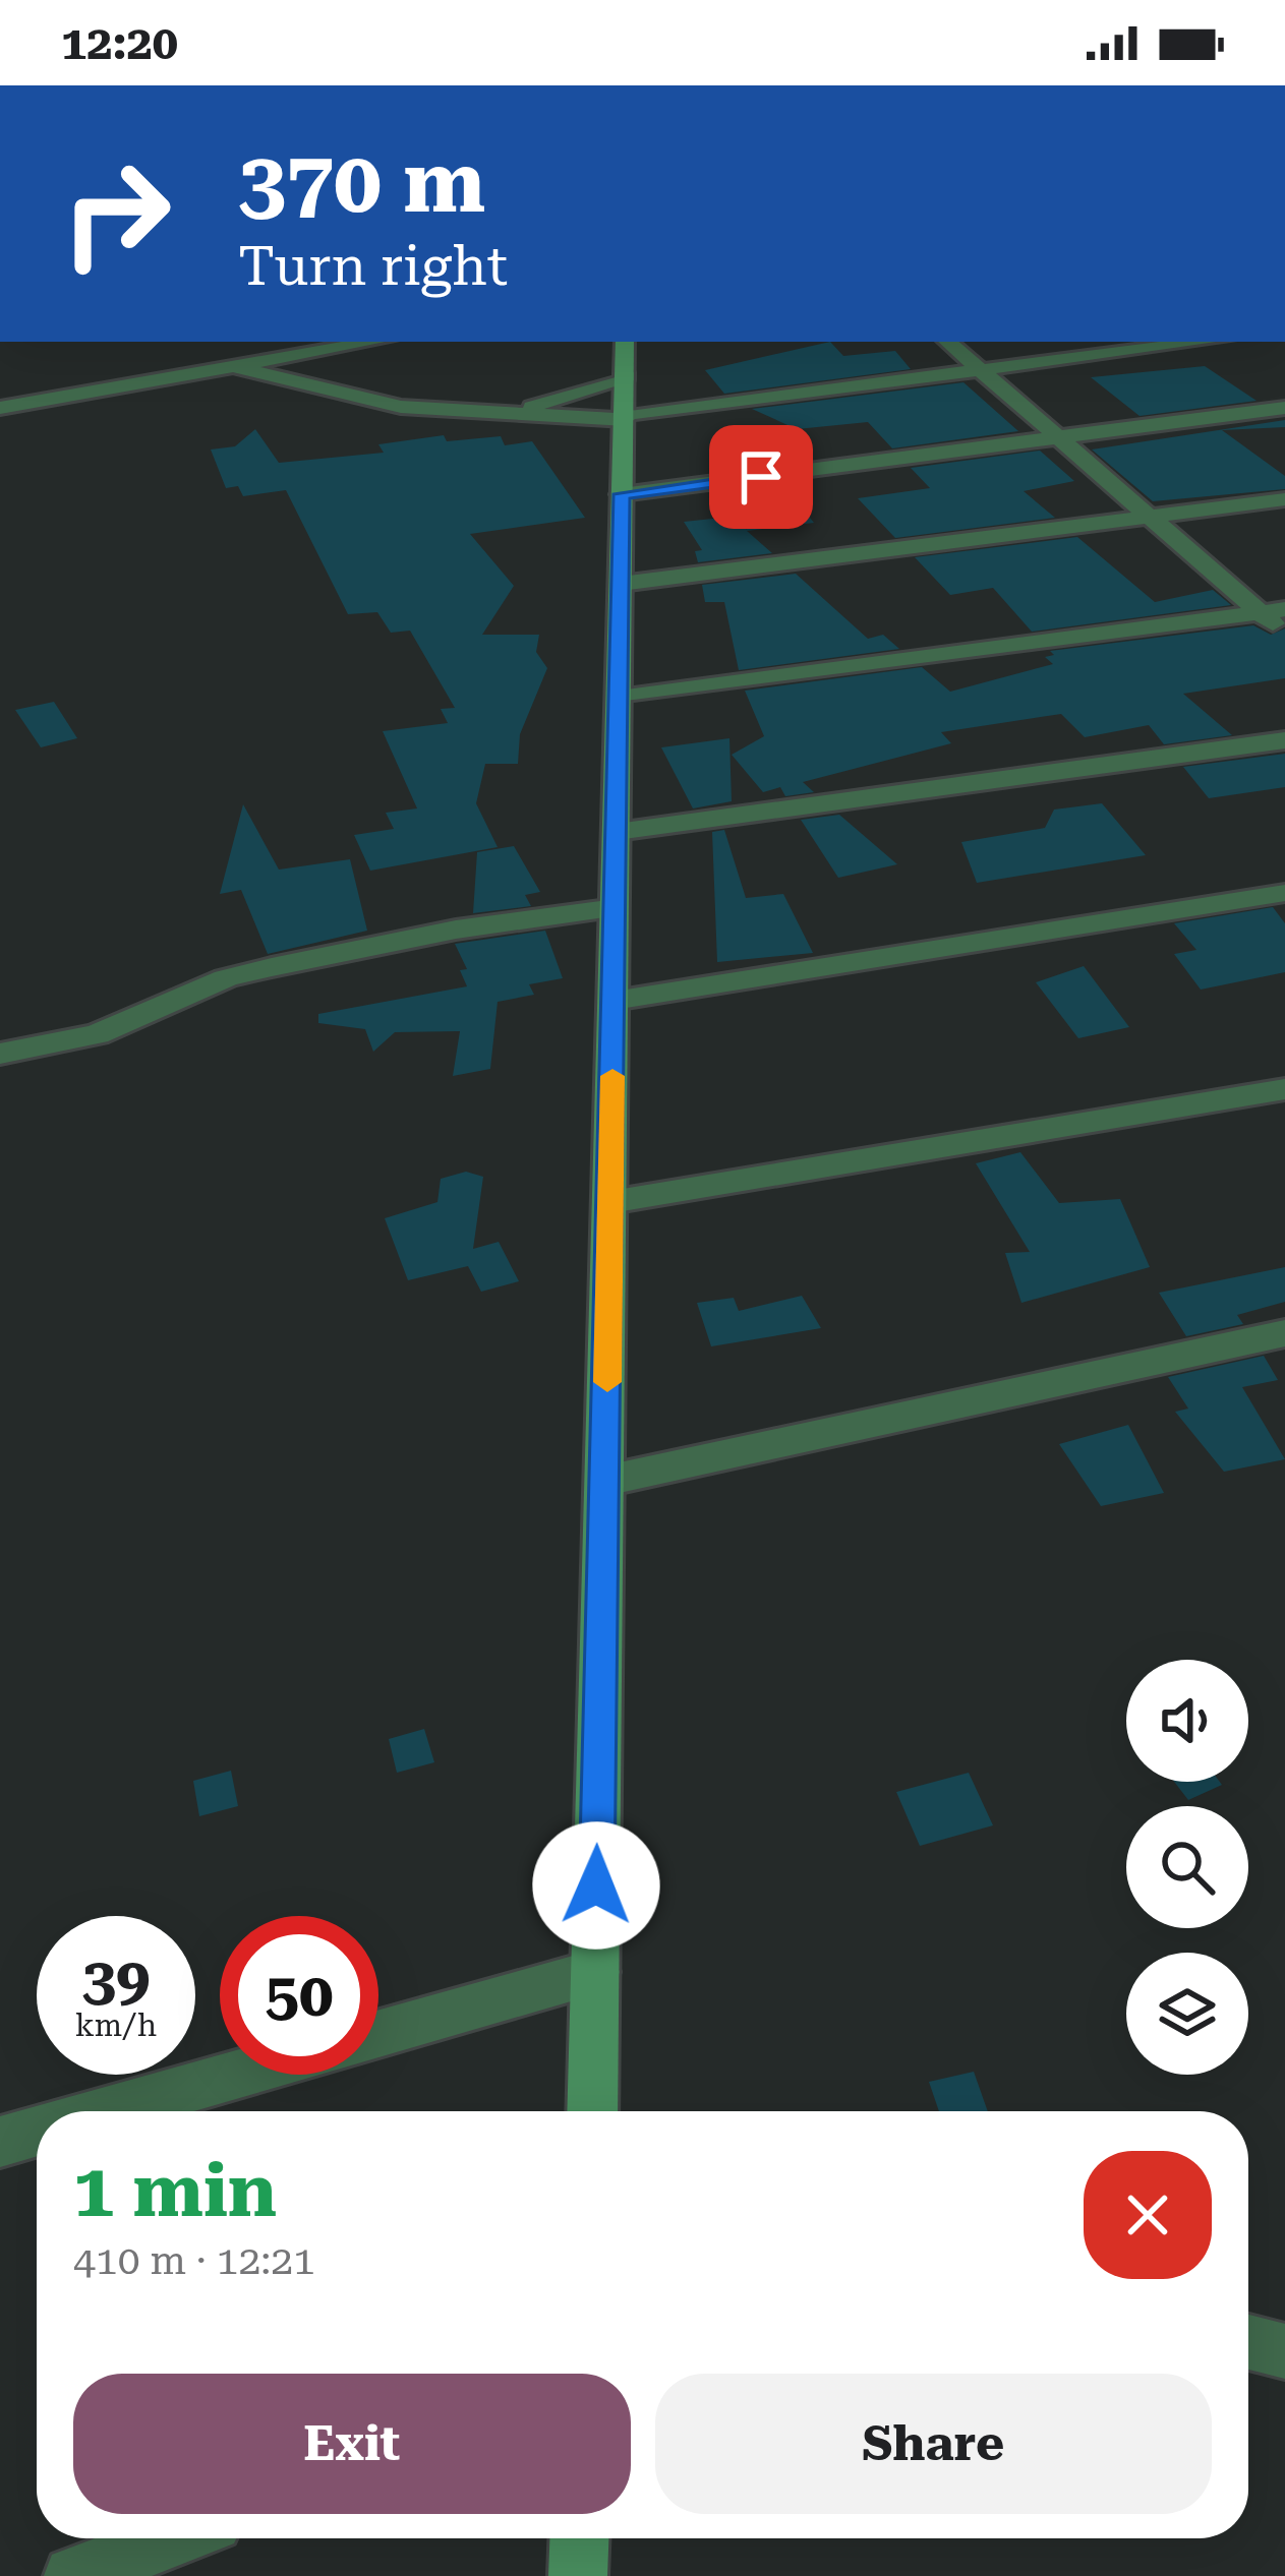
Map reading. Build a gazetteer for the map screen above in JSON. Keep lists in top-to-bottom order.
{
  "page": {
    "status": "12:20",
    "turn": ["370 m", "Turn right"],
    "speed": "39 km/h",
    "limit": "50",
    "heading": ["1 min", "410 m · 12:21"],
    "buttons": ["Exit", "Share"]
  }
}
